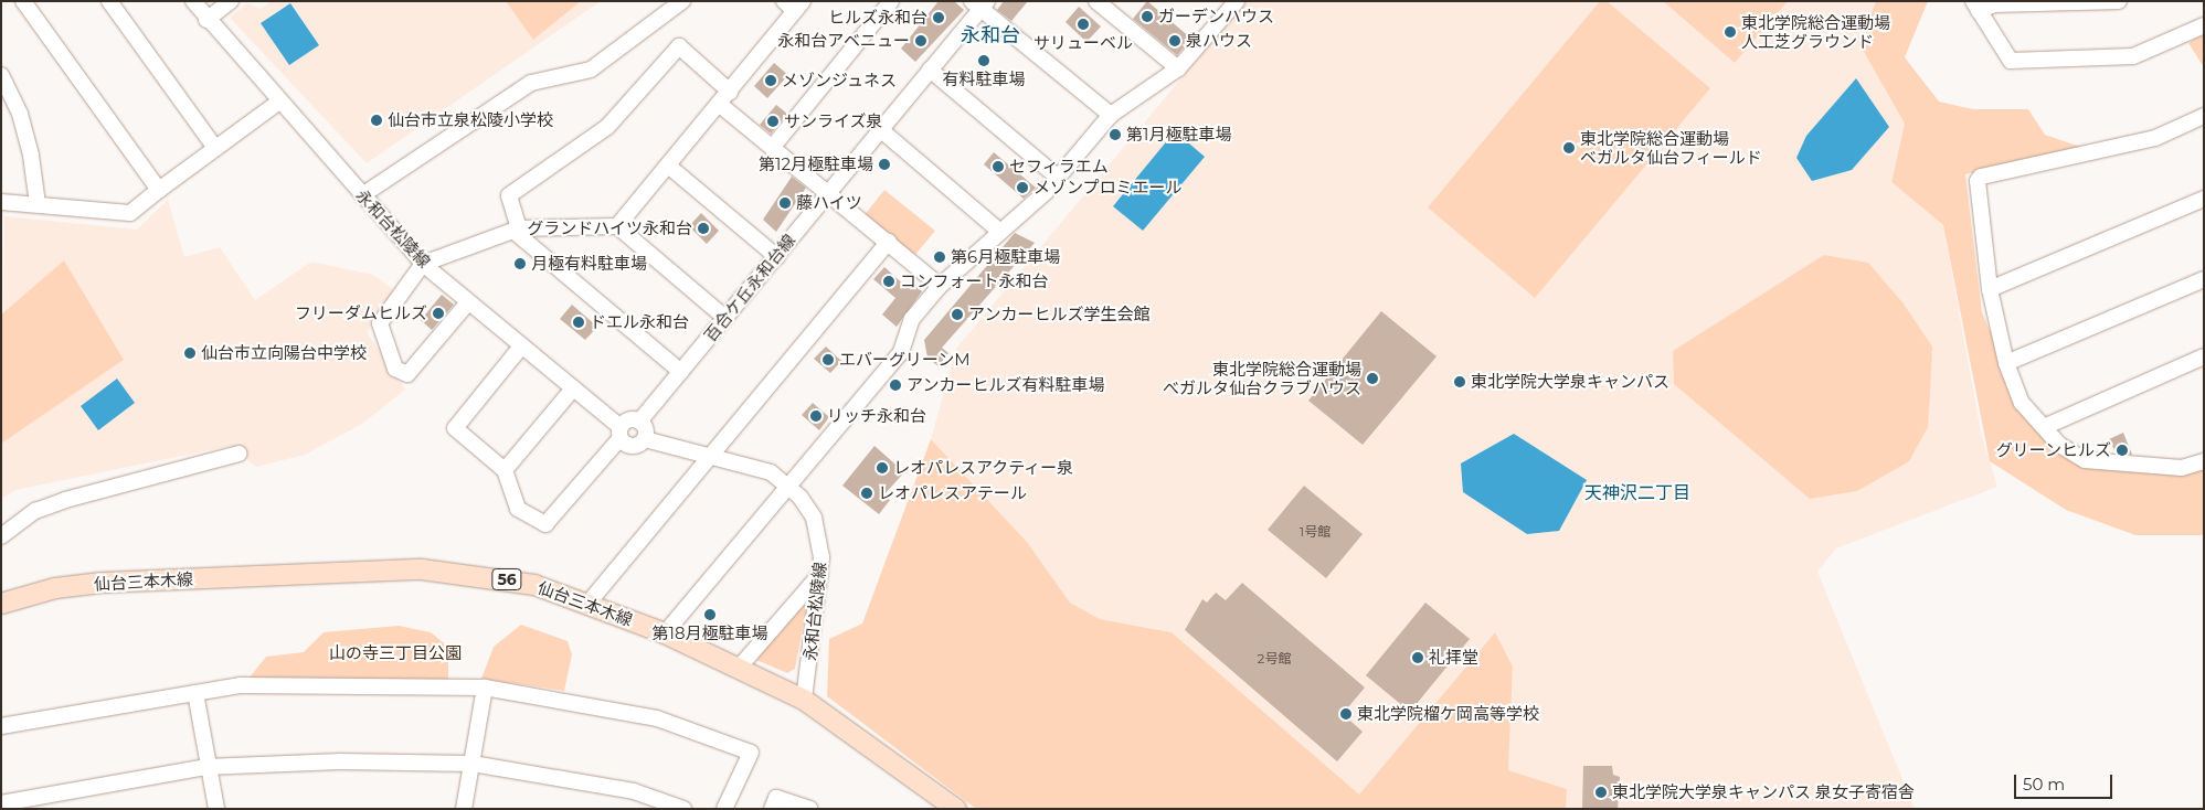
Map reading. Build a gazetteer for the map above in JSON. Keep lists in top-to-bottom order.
{
  "streets": {
    "main road": ["56", "仙台三本木線"],
    "street": ["永和台松陵線", "百合ケ丘永和台線"]
  },
  "crossings": [
    ["永和台松陵線", "仙台三本木線"]
  ],
  "districts": ["永和台", "天神沢二丁目"],
  "parks": ["山の寺三丁目公園"],
  "places": [
    "ガーデンハウス",
    "ヒルズ永和台",
    "サリューベル",
    "東北学院総合運動場 人工芝グラウンド",
    "永和台アベニュー",
    "泉ハウス",
    "有料駐車場",
    "メゾンジュネス",
    "仙台市立泉松陵小学校",
    "サンライズ泉",
    "第1月極駐車場",
    "東北学院総合運動場 ベガルタ仙台フィールド",
    "第12月極駐車場",
    "セフィラエム",
    "メゾンプロミエール",
    "藤ハイツ",
    "グランドハイツ永和台",
    "第6月極駐車場",
    "月極有料駐車場",
    "コンフォート永和台",
    "フリーダムヒルズ",
    "アンカーヒルズ学生会館",
    "ドエル永和台",
    "仙台市立向陽台中学校",
    "エバーグリーンM",
    "東北学院総合運動場 べガルタ仙台クラブハウス",
    "東北学院大学泉キャンパス",
    "アンカーヒルズ有料駐車場",
    "リッチ永和台",
    "グリーンヒルズ",
    "レオパレスアクティー泉",
    "レオパレスアテール",
    "第18月極駐車場",
    "礼拝堂",
    "東北学院榴ケ岡高等学校",
    "東北学院大学泉キャンパス 泉女子寄宿舎"
  ],
  "house_numbers": ["1号館", "2号館"],
  "scale_bar": "50 m"
}
